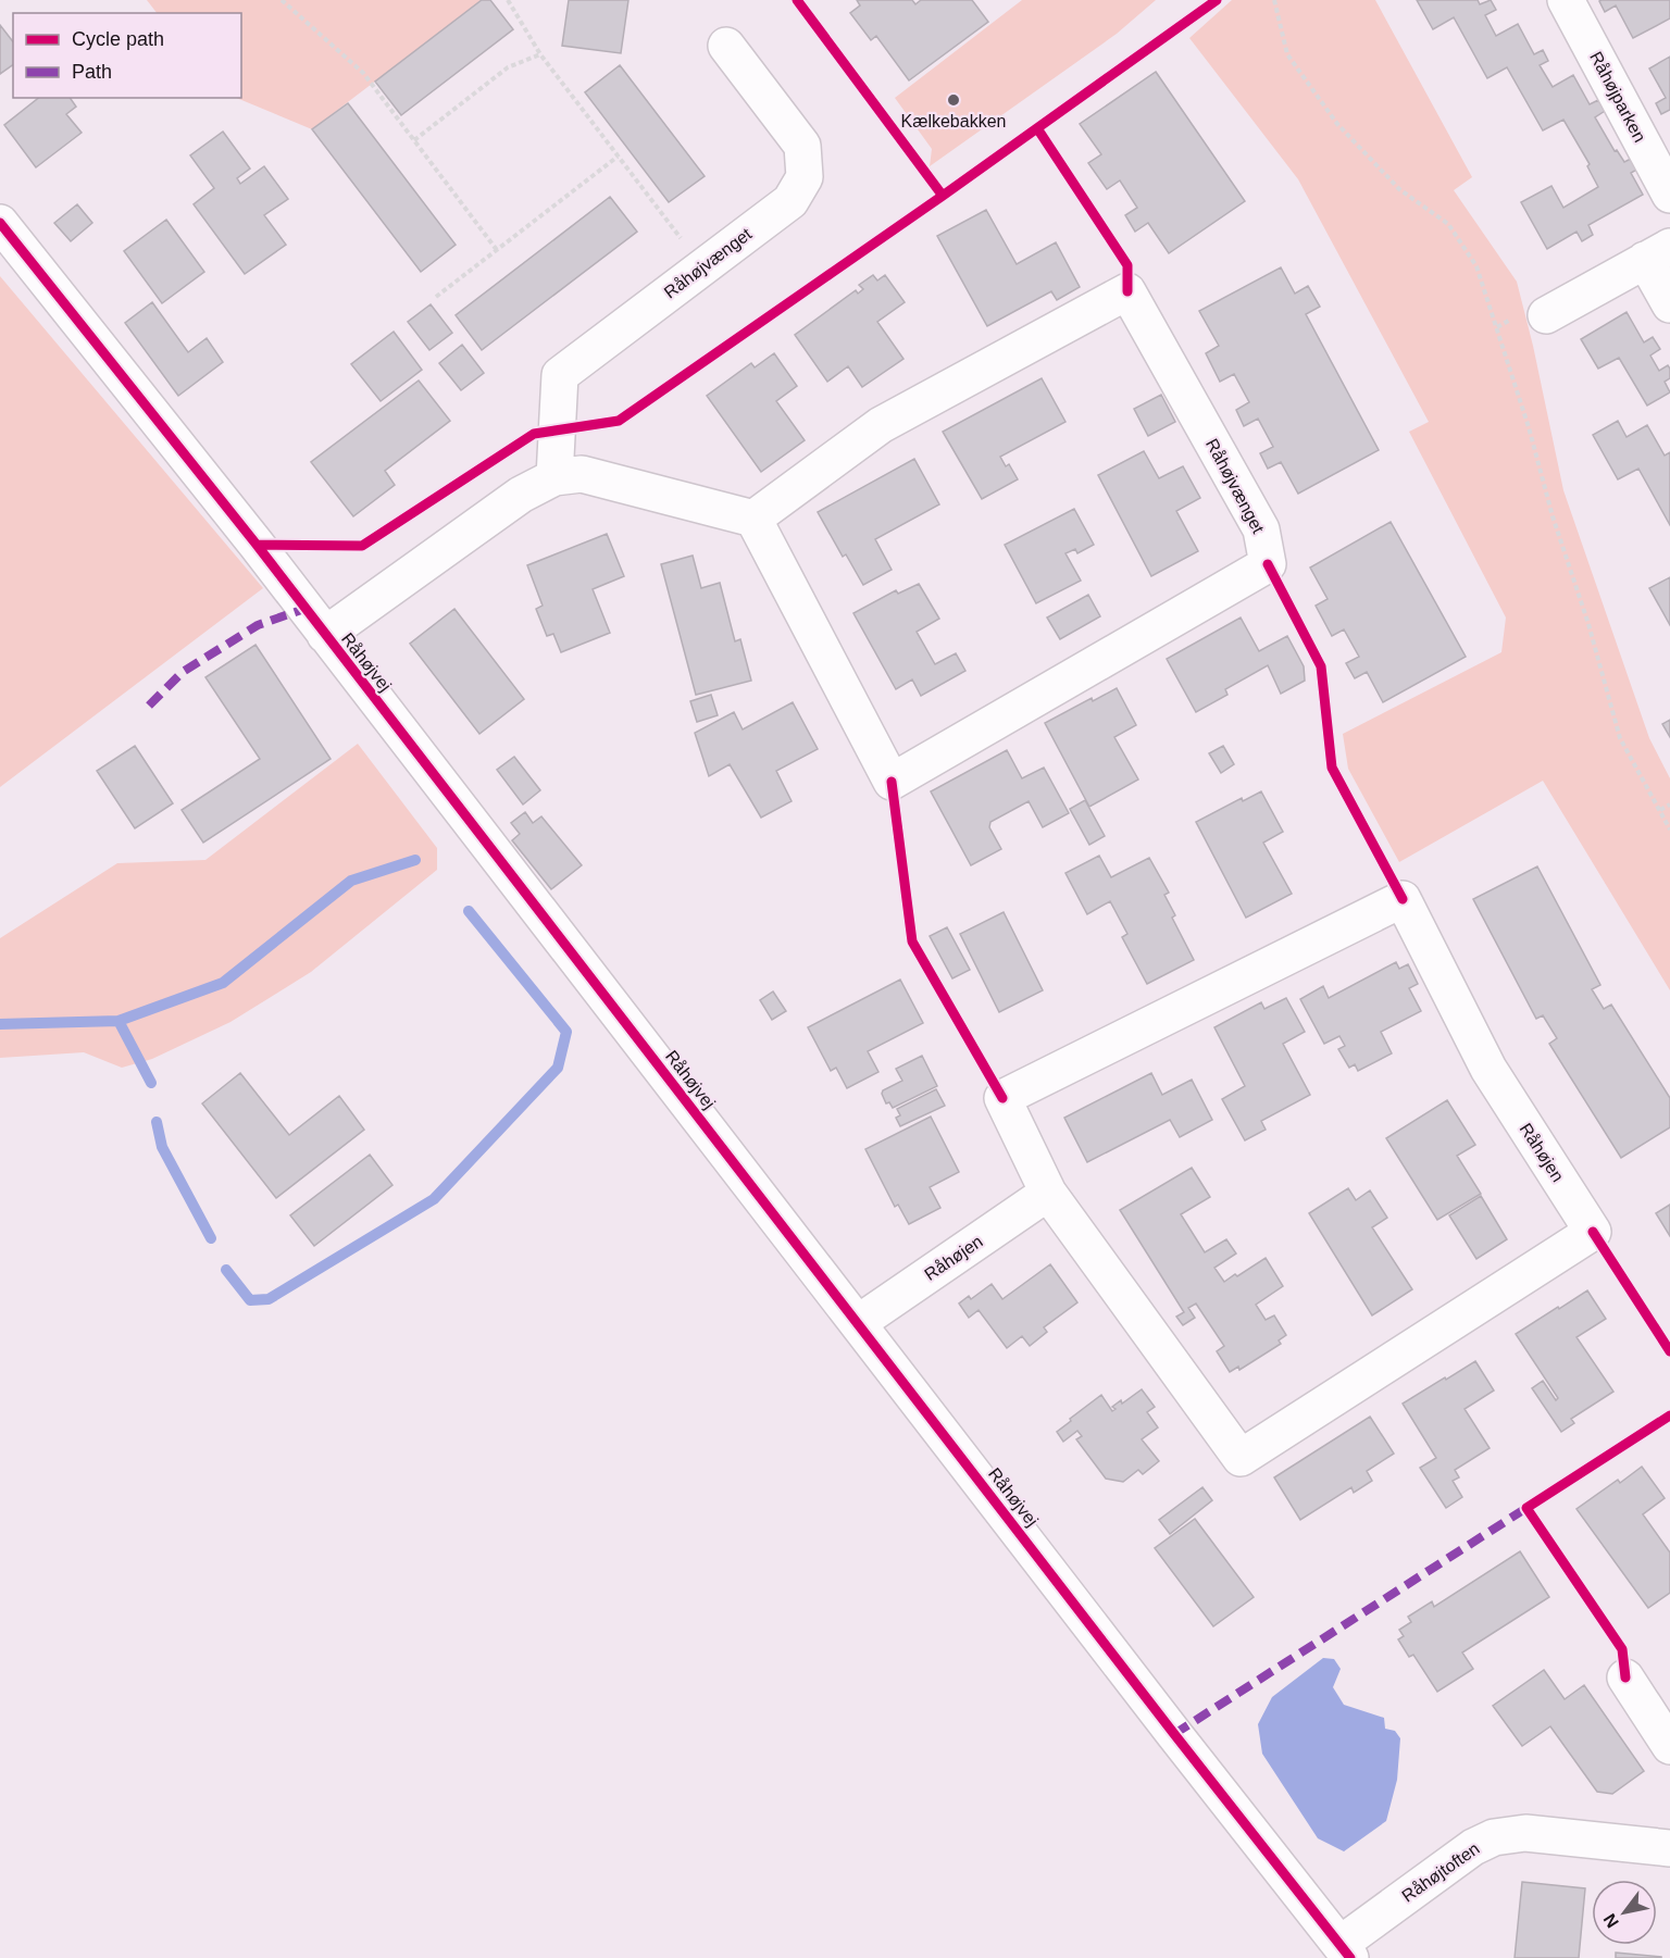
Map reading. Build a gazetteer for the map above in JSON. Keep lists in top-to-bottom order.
{
  "streets": {
    "street": [
      "Råhøjparken",
      "Råhøjvænget",
      "Råhøjvej",
      "Råhøjen",
      "Råhøjtoften"
    ]
  },
  "crossings": [
    ["Råhøjvej", "Råhøjen"],
    ["Råhøjvej", "Råhøjtoften"]
  ],
  "places": ["Kælkebakken"],
  "legend": ["Cycle path", "Path"],
  "north": "bottom left"
}
